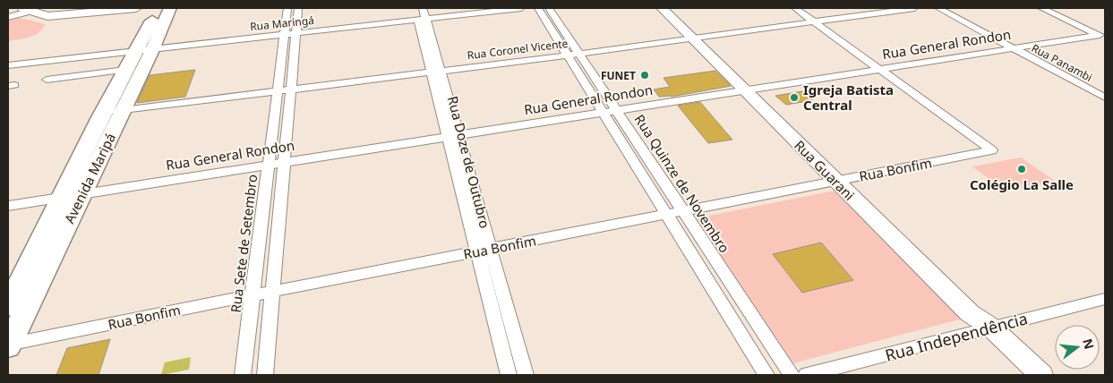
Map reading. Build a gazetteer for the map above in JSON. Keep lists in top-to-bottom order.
{
  "streets": {
    "main road": ["Avenida Maripá"],
    "street": [
      "Rua Maringá",
      "Rua General Rondon",
      "Rua Coronel Vicente",
      "Rua Panambi",
      "Rua Bonfim",
      "Rua Guarani",
      "Rua Quinze de Novembro",
      "Rua Sete de Setembro",
      "Rua Independência"
    ]
  },
  "crossings": [
    ["Rua Maringá", "Avenida Maripá"],
    ["Rua Maringá", "Rua Sete de Setembro"],
    ["Rua General Rondon", "Rua Panambi"],
    ["Rua General Rondon", "Rua Bonfim"],
    ["Rua General Rondon", "Rua Guarani"],
    ["Rua General Rondon", "Avenida Maripá"],
    ["Rua General Rondon", "Rua Quinze de Novembro"],
    ["Rua General Rondon", "Rua Sete de Setembro"],
    ["Rua Coronel Vicente", "Rua Guarani"],
    ["Rua Coronel Vicente", "Avenida Maripá"],
    ["Rua Coronel Vicente", "Rua Quinze de Novembro"],
    ["Rua Coronel Vicente", "Rua Sete de Setembro"],
    ["Rua Bonfim", "Rua Guarani"],
    ["Rua Bonfim", "Avenida Maripá"],
    ["Rua Bonfim", "Rua Quinze de Novembro"],
    ["Rua Bonfim", "Rua Sete de Setembro"],
    ["Rua Guarani", "Rua Independência"]
  ],
  "places": ["FUNET", "Igreja Batista Central", "Colégio La Salle"],
  "north": "right"
}
